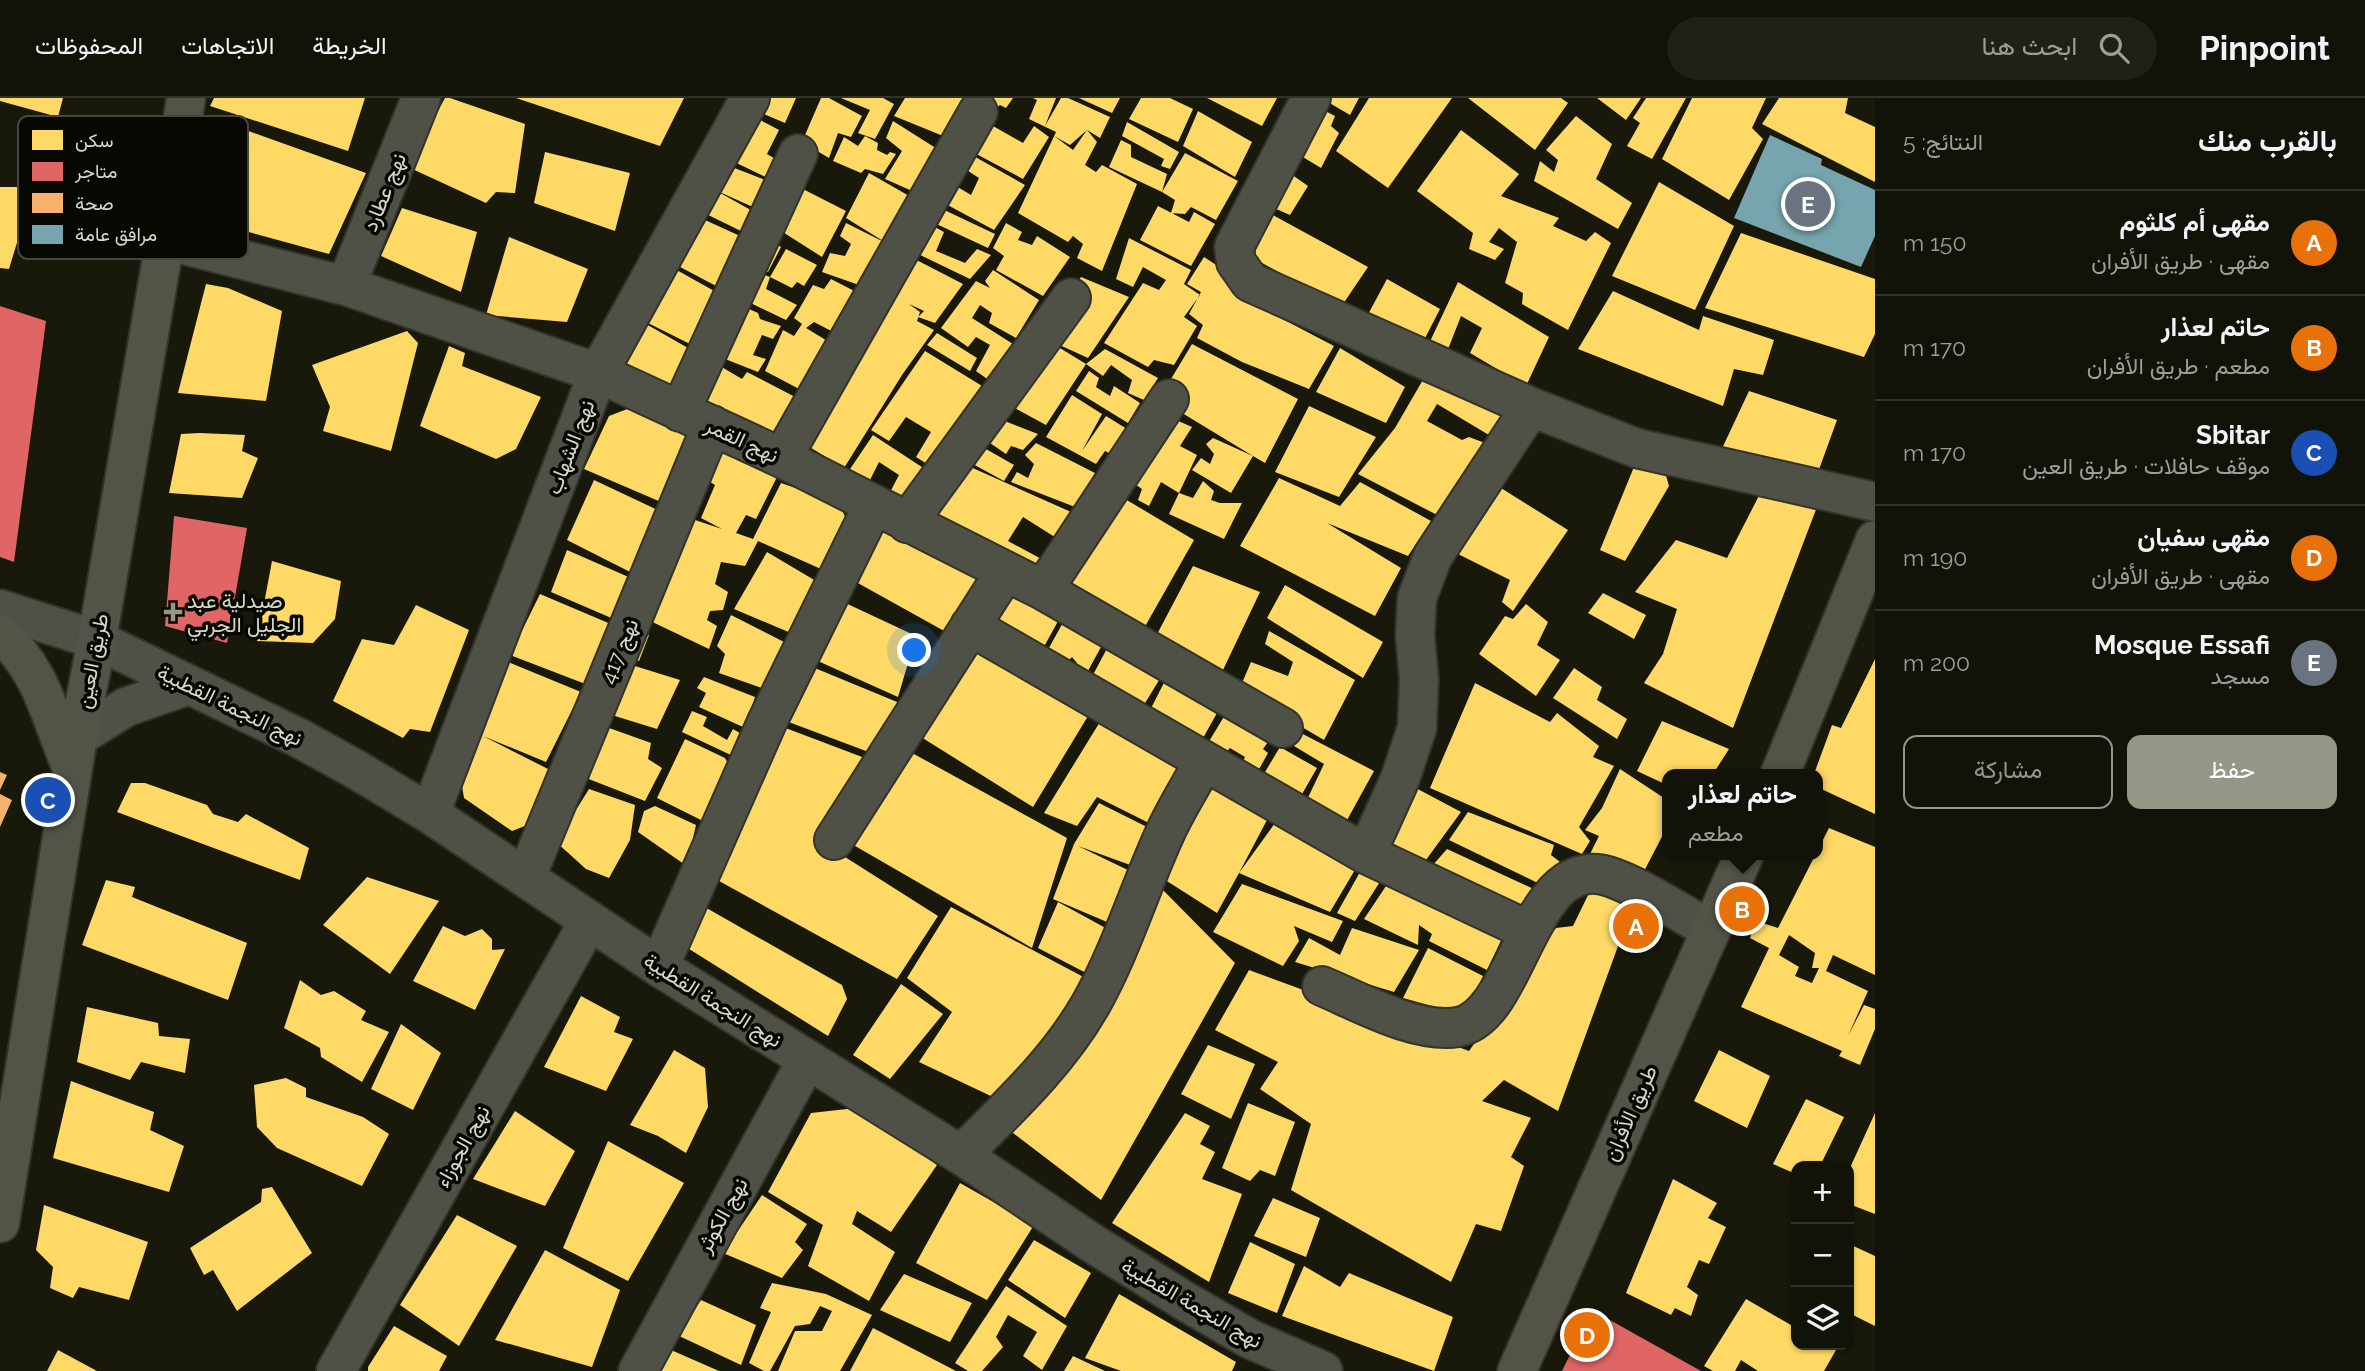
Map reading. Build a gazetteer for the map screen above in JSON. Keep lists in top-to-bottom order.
{
  "streets": {
    "main road": ["طريق العين", "طريق الأفران"],
    "street": [
      "نهج عطارد",
      "نهج القمر",
      "نهج الشهاب",
      "نهج 417",
      "نهج النجمة القطبية",
      "نهج الجوزاء",
      "نهج الكوثر"
    ]
  },
  "crossings": [
    ["نهج عطارد", "نهج القمر"],
    ["نهج القمر", "نهج الشهاب"],
    ["نهج القمر", "نهج 417"],
    ["نهج الشهاب", "نهج النجمة القطبية"],
    ["نهج 417", "نهج النجمة القطبية"],
    ["طريق العين", "نهج النجمة القطبية"],
    ["نهج النجمة القطبية", "نهج الجوزاء"],
    ["نهج النجمة القطبية", "نهج الكوثر"]
  ],
  "places": {
    "health": ["صيدلية عبد الجليل الجربي"]
  },
  "legend": [
    "سكن",
    "متاجر",
    "صحة",
    "مرافق عامة"
  ],
  "page": {
    "header": "Pinpoint",
    "search": "ابحث هنا",
    "nav": ["الخريطة", "الاتجاهات", "المحفوظات"],
    "heading": ["بالقرب منك", "النتائج: 5"],
    "pins": [
      "E",
      "C",
      "B",
      "A",
      "D"
    ],
    "list": [
      {
        "mark": "A",
        "name": "مقهى أم كلثوم",
        "note": "مقهى · طريق الأفران",
        "value": "150 m"
      },
      {
        "mark": "B",
        "name": "حاتم لعذار",
        "note": "مطعم · طريق الأفران",
        "value": "170 m"
      },
      {
        "mark": "C",
        "name": "Sbitar",
        "note": "موقف حافلات · طريق العين",
        "value": "170 m"
      },
      {
        "mark": "D",
        "name": "مقهى سفيان",
        "note": "مقهى · طريق الأفران",
        "value": "190 m"
      },
      {
        "mark": "E",
        "name": "Mosque Essafi",
        "note": "مسجد",
        "value": "200 m"
      }
    ],
    "buttons": ["حفظ", "مشاركة"],
    "popup": ["حاتم لعذار", "مطعم"],
    "map_buttons": ["+", "−"]
  }
}
